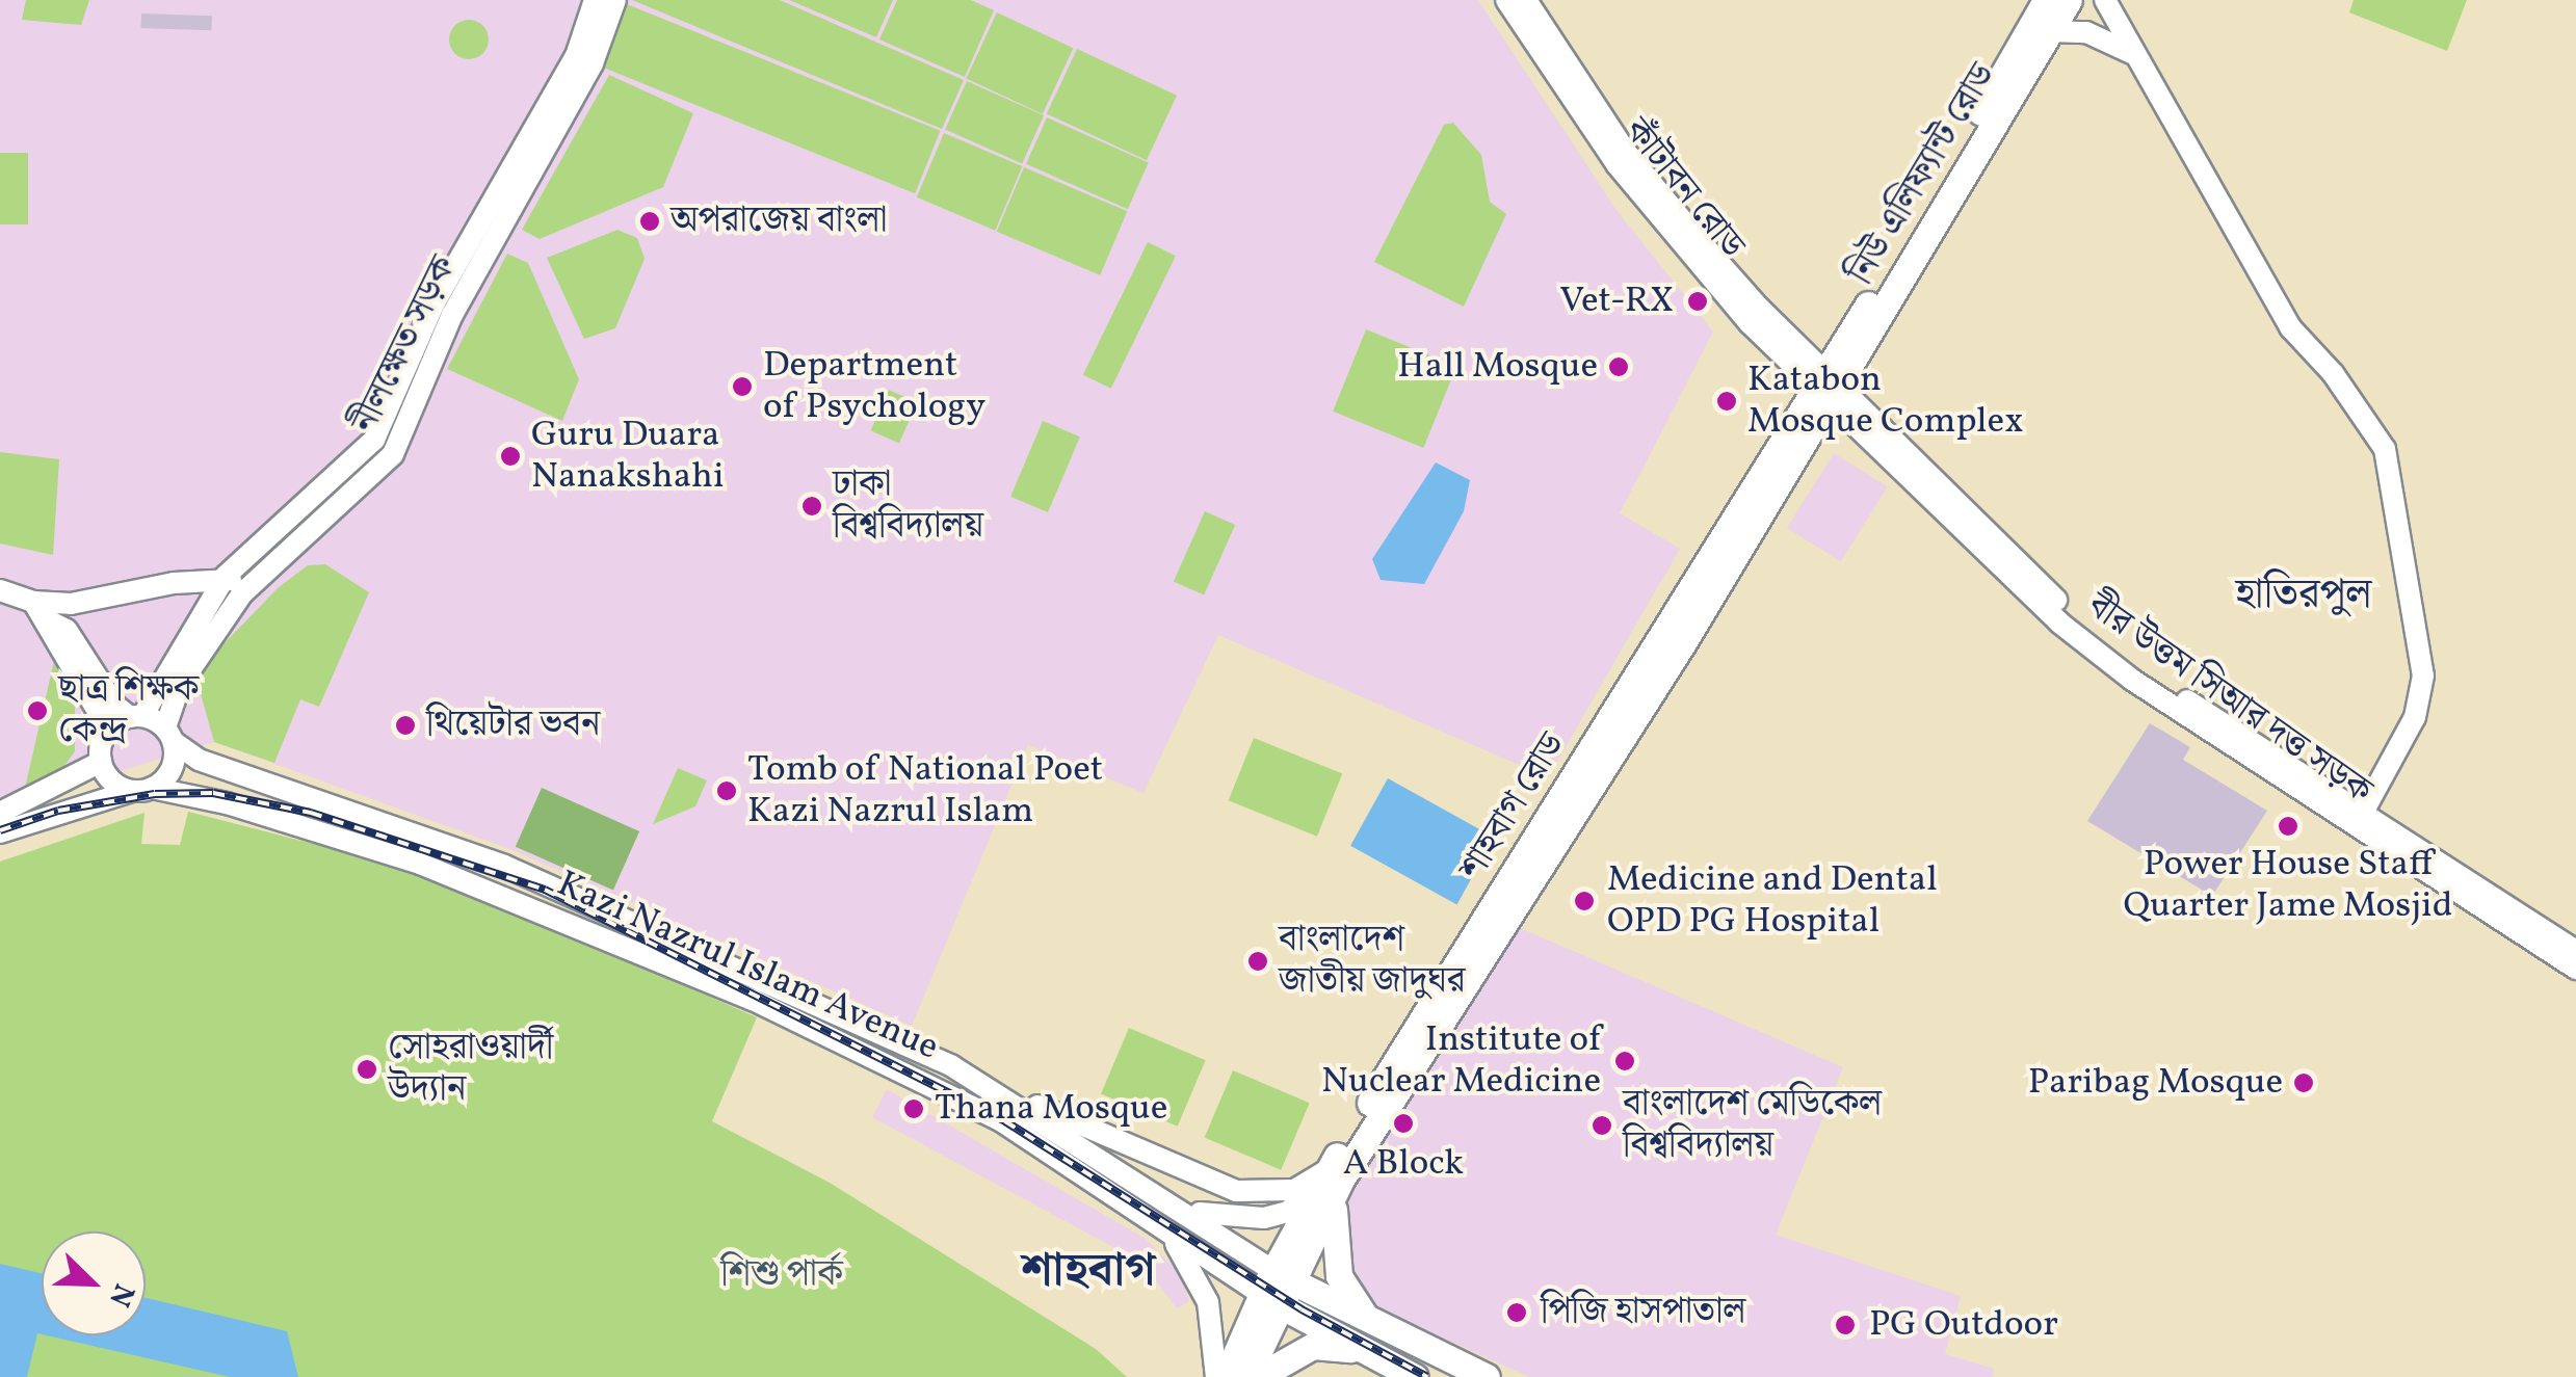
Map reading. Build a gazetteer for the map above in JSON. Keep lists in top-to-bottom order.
{
  "streets": {
    "highway": ["নিউ এলিফ্যান্ট রোড", "শাহবাগ রোড"],
    "main road": [
      "কাঁটাবন রোড",
      "নীলক্ষেত সড়ক",
      "বীর উত্তম সিআর দত্ত সড়ক",
      "Kazi Nazrul Islam Avenue"
    ]
  },
  "crossings": [
    ["নিউ এলিফ্যান্ট রোড", "কাঁটাবন রোড"],
    ["নিউ এলিফ্যান্ট রোড", "শাহবাগ রোড"],
    ["কাঁটাবন রোড", "শাহবাগ রোড"],
    ["নীলক্ষেত সড়ক", "Kazi Nazrul Islam Avenue"],
    ["শাহবাগ রোড", "Kazi Nazrul Islam Avenue"]
  ],
  "districts": ["হাতিরপুল", "শাহবাগ"],
  "parks": ["শিশু পার্ক"],
  "places": [
    "অপরাজেয় বাংলা",
    "Vet-RX",
    "Hall Mosque",
    "Department of Psychology",
    "Katabon Mosque Complex",
    "Guru Duara Nanakshahi",
    "ঢাকা বিশ্ববিদ্যালয়",
    "ছাত্র শিক্ষক কেন্দ্র",
    "থিয়েটার ভবন",
    "Tomb of National Poet Kazi Nazrul Islam",
    "Power House Staff Quarter Jame Mosjid",
    "Medicine and Dental OPD PG Hospital",
    "বাংলাদেশ জাতীয় জাদুঘর",
    "Institute of Nuclear Medicine",
    "সোহরাওয়ার্দী উদ্যান",
    "Paribag Mosque",
    "Thana Mosque",
    "A Block",
    "বাংলাদেশ মেডিকেল বিশ্ববিদ্যালয়",
    "পিজি হাসপাতাল",
    "PG Outdoor"
  ],
  "north": "bottom right"
}
